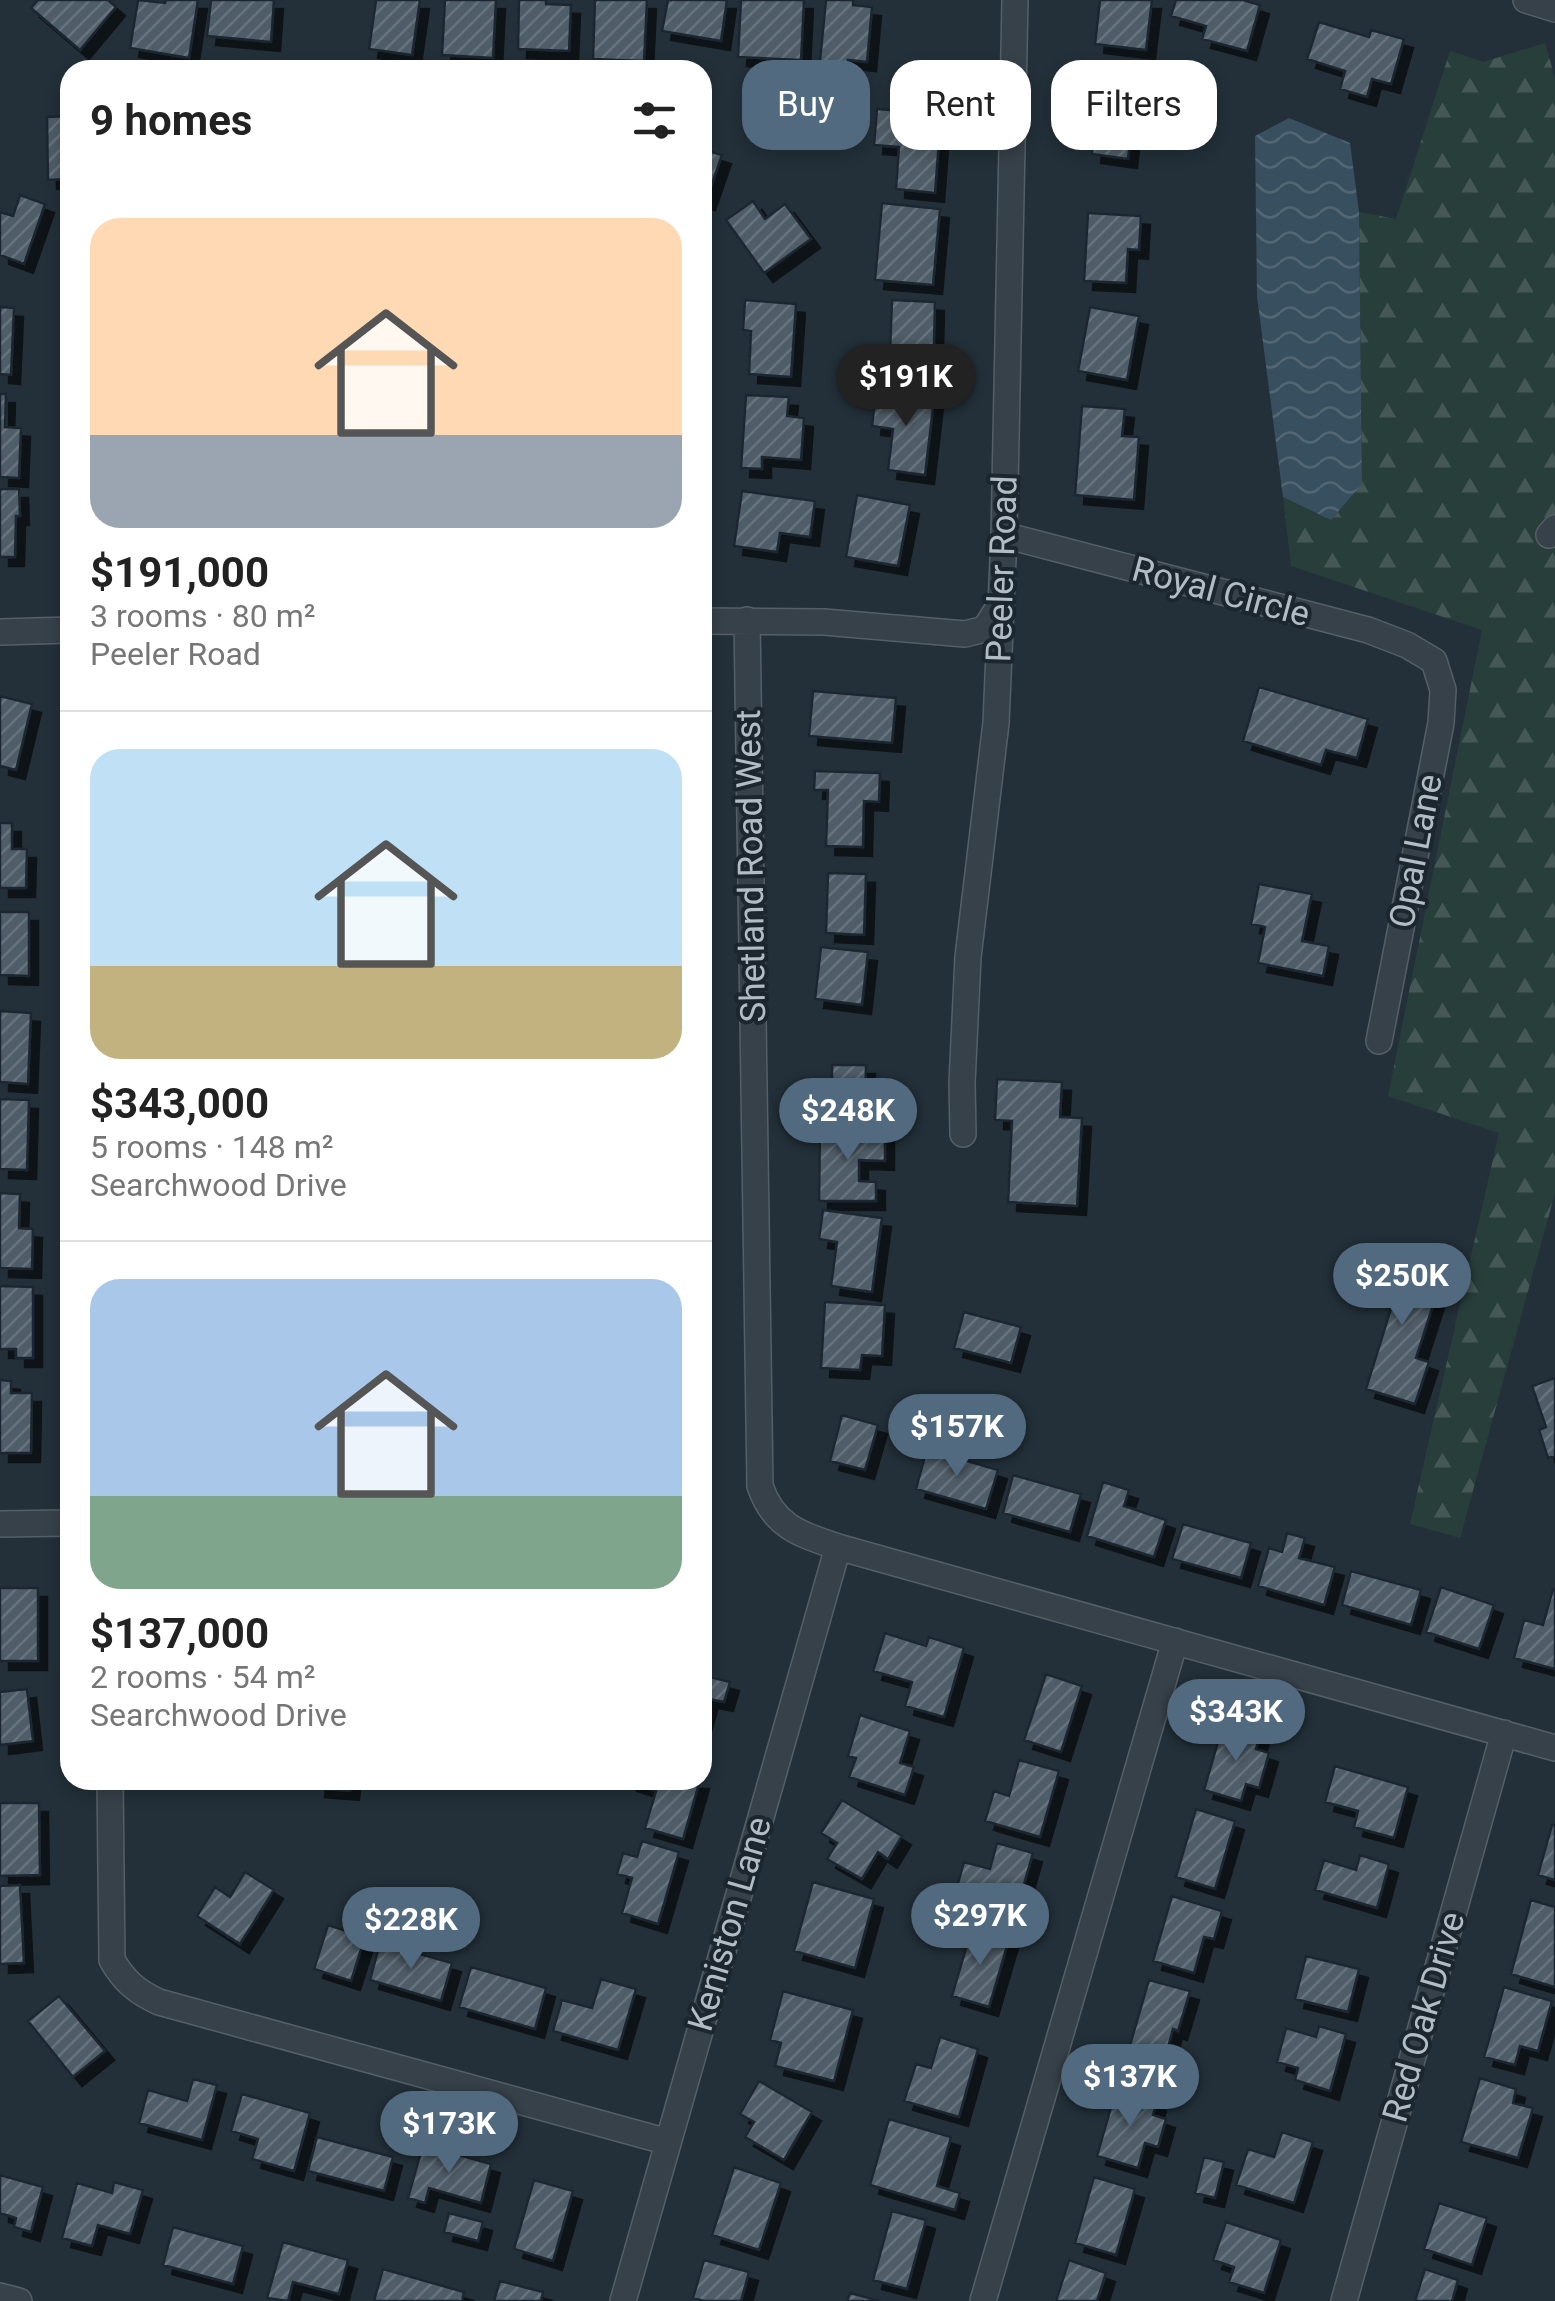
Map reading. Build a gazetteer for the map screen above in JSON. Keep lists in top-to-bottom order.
{
  "streets": {
    "street": [
      "Peeler Road",
      "Royal Circle",
      "Opal Lane",
      "Shetland Road West",
      "Keniston Lane",
      "Red Oak Drive"
    ]
  },
  "crossings": [
    ["Peeler Road", "Royal Circle"],
    ["Royal Circle", "Opal Lane"],
    ["Shetland Road West", "Keniston Lane"],
    ["Shetland Road West", "Red Oak Drive"]
  ],
  "page": {
    "chip": ["Buy", "Rent", "Filters"],
    "heading": "9 homes",
    "list": [
      {
        "name": "$191,000",
        "note": "3 rooms · 80 m² · Peeler Road"
      },
      {
        "name": "$343,000",
        "note": "5 rooms · 148 m² · Searchwood Drive"
      },
      {
        "name": "$137,000",
        "note": "2 rooms · 54 m² · Searchwood Drive"
      }
    ],
    "price": [
      "$191K",
      "$248K",
      "$250K",
      "$157K",
      "$343K",
      "$297K",
      "$228K",
      "$137K",
      "$173K"
    ]
  }
}
